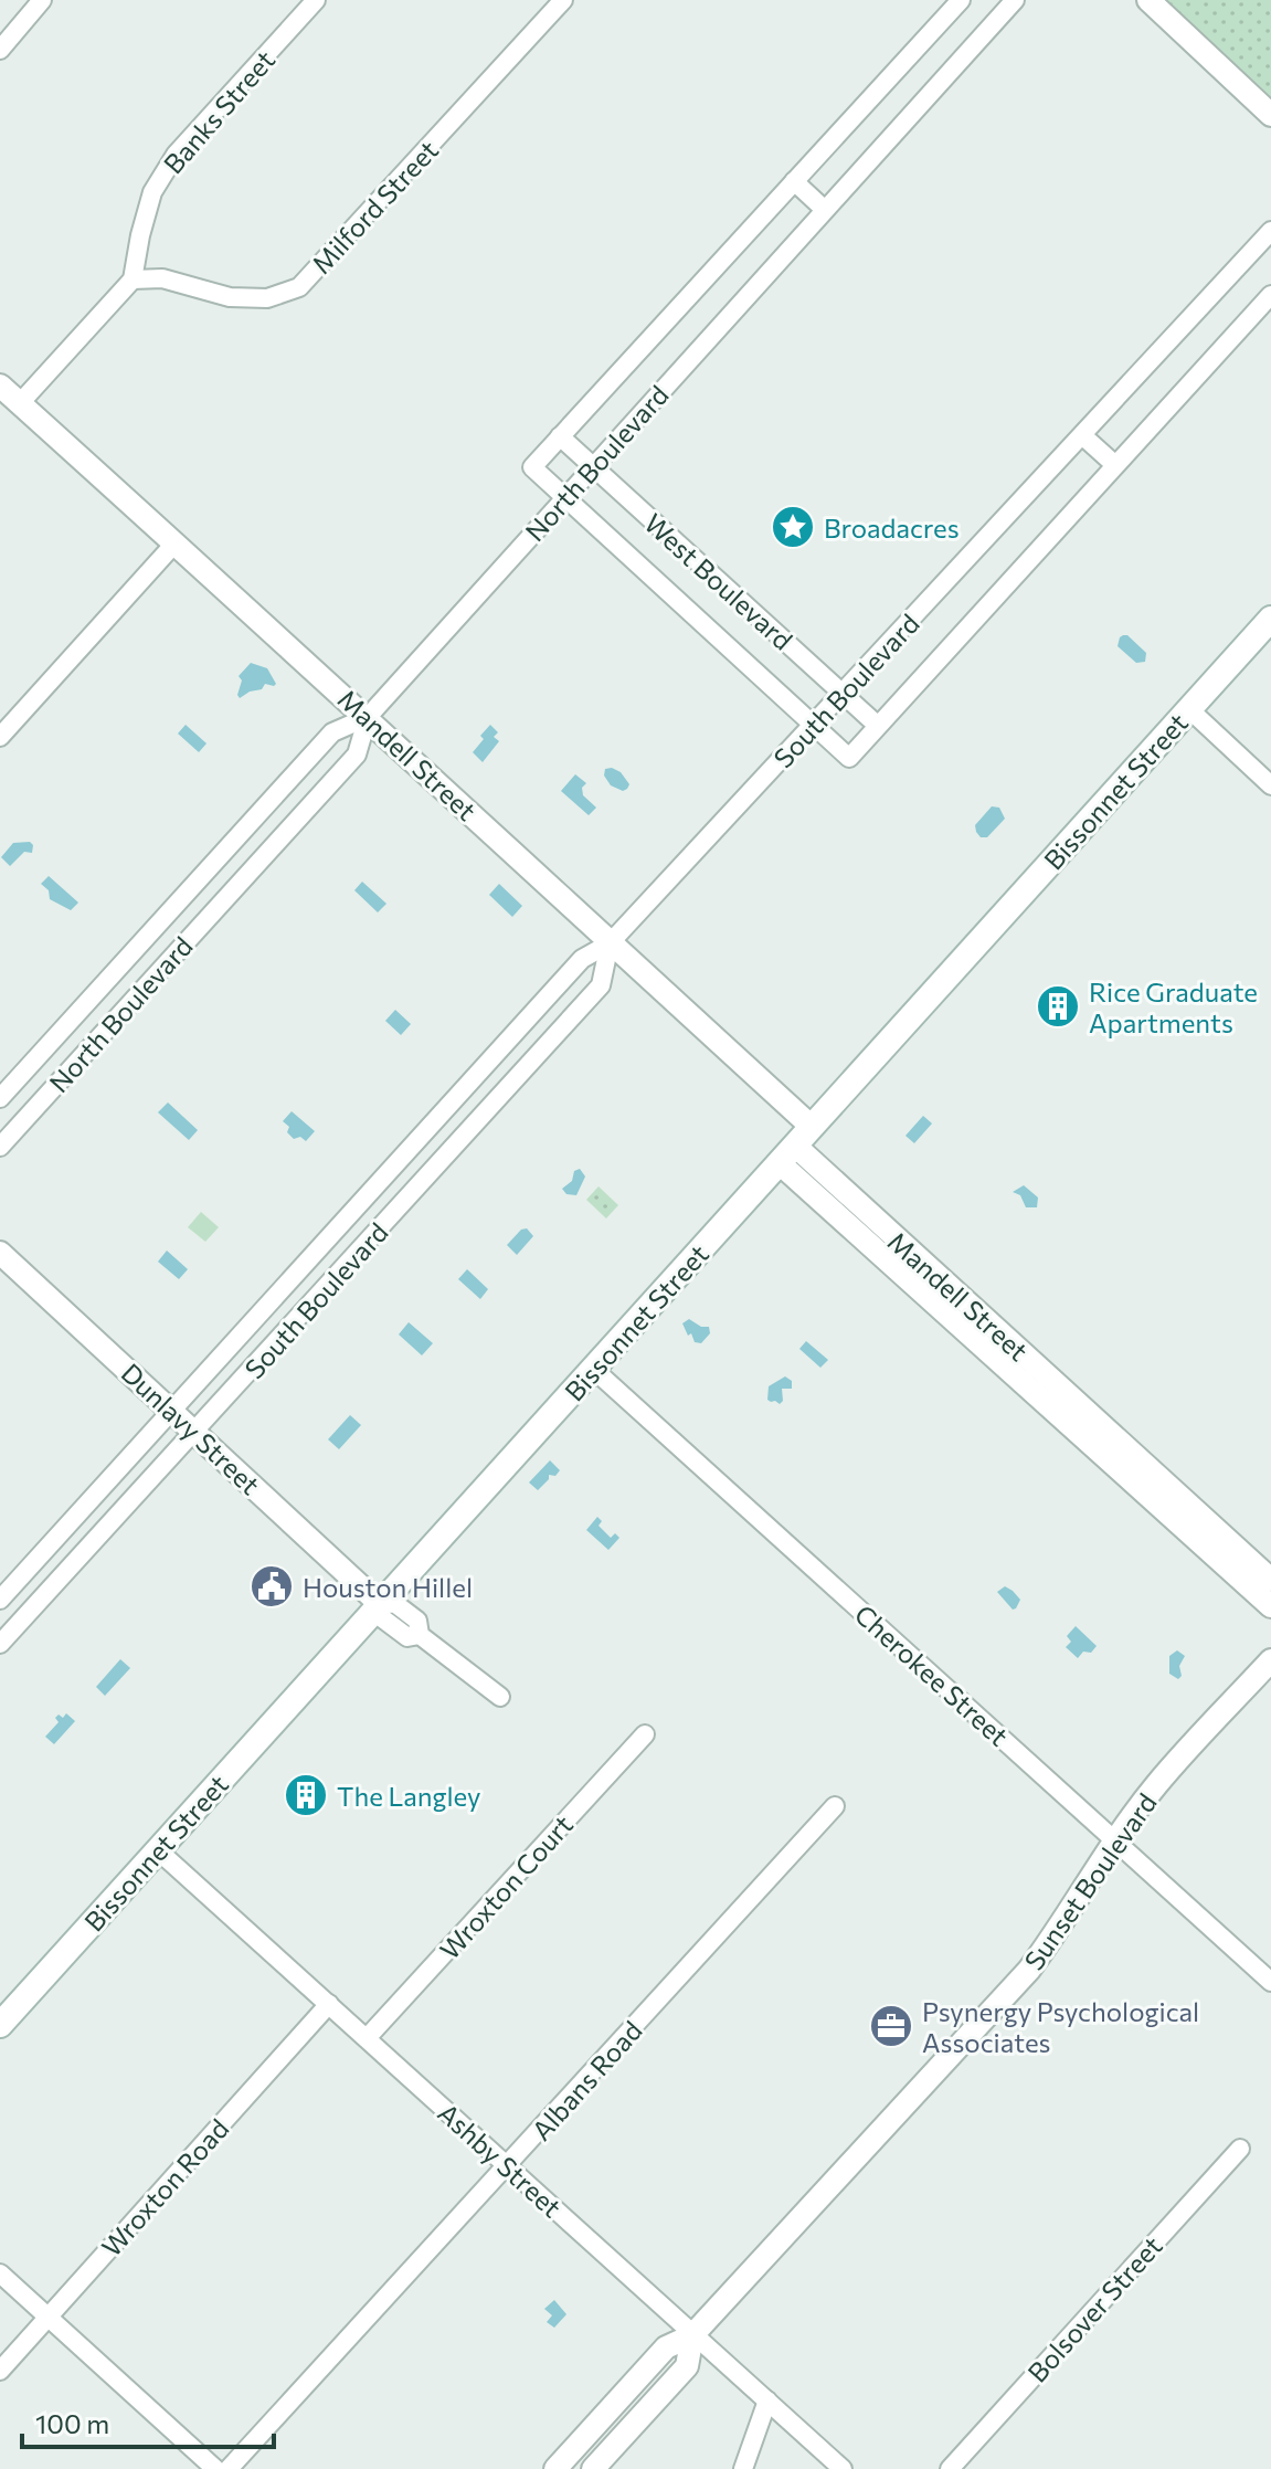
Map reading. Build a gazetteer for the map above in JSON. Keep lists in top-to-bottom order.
{
  "streets": {
    "main road": ["Bissonnet Street"],
    "street": [
      "Banks Street",
      "Milford Street",
      "North Boulevard",
      "West Boulevard",
      "South Boulevard",
      "Mandell Street",
      "Dunlavy Street",
      "Cherokee Street",
      "Sunset Boulevard",
      "Wroxton Court",
      "Albans Road",
      "Ashby Street",
      "Wroxton Road",
      "Bolsover Street"
    ]
  },
  "crossings": [
    ["Banks Street", "Milford Street"],
    ["North Boulevard", "West Boulevard"],
    ["North Boulevard", "Mandell Street"],
    ["West Boulevard", "South Boulevard"],
    ["South Boulevard", "Mandell Street"],
    ["South Boulevard", "Dunlavy Street"],
    ["Mandell Street", "Bissonnet Street"],
    ["Bissonnet Street", "Dunlavy Street"],
    ["Bissonnet Street", "Cherokee Street"],
    ["Bissonnet Street", "Ashby Street"],
    ["Cherokee Street", "Sunset Boulevard"],
    ["Sunset Boulevard", "Ashby Street"],
    ["Wroxton Court", "Ashby Street"],
    ["Albans Road", "Ashby Street"],
    ["Ashby Street", "Wroxton Road"]
  ],
  "places": {
    "place": ["Broadacres"],
    "building": ["Rice Graduate Apartments", "The Langley"],
    "public building": ["Houston Hillel"],
    "office": ["Psynergy Psychological Associates"]
  },
  "scale_bar": "100 m"
}
